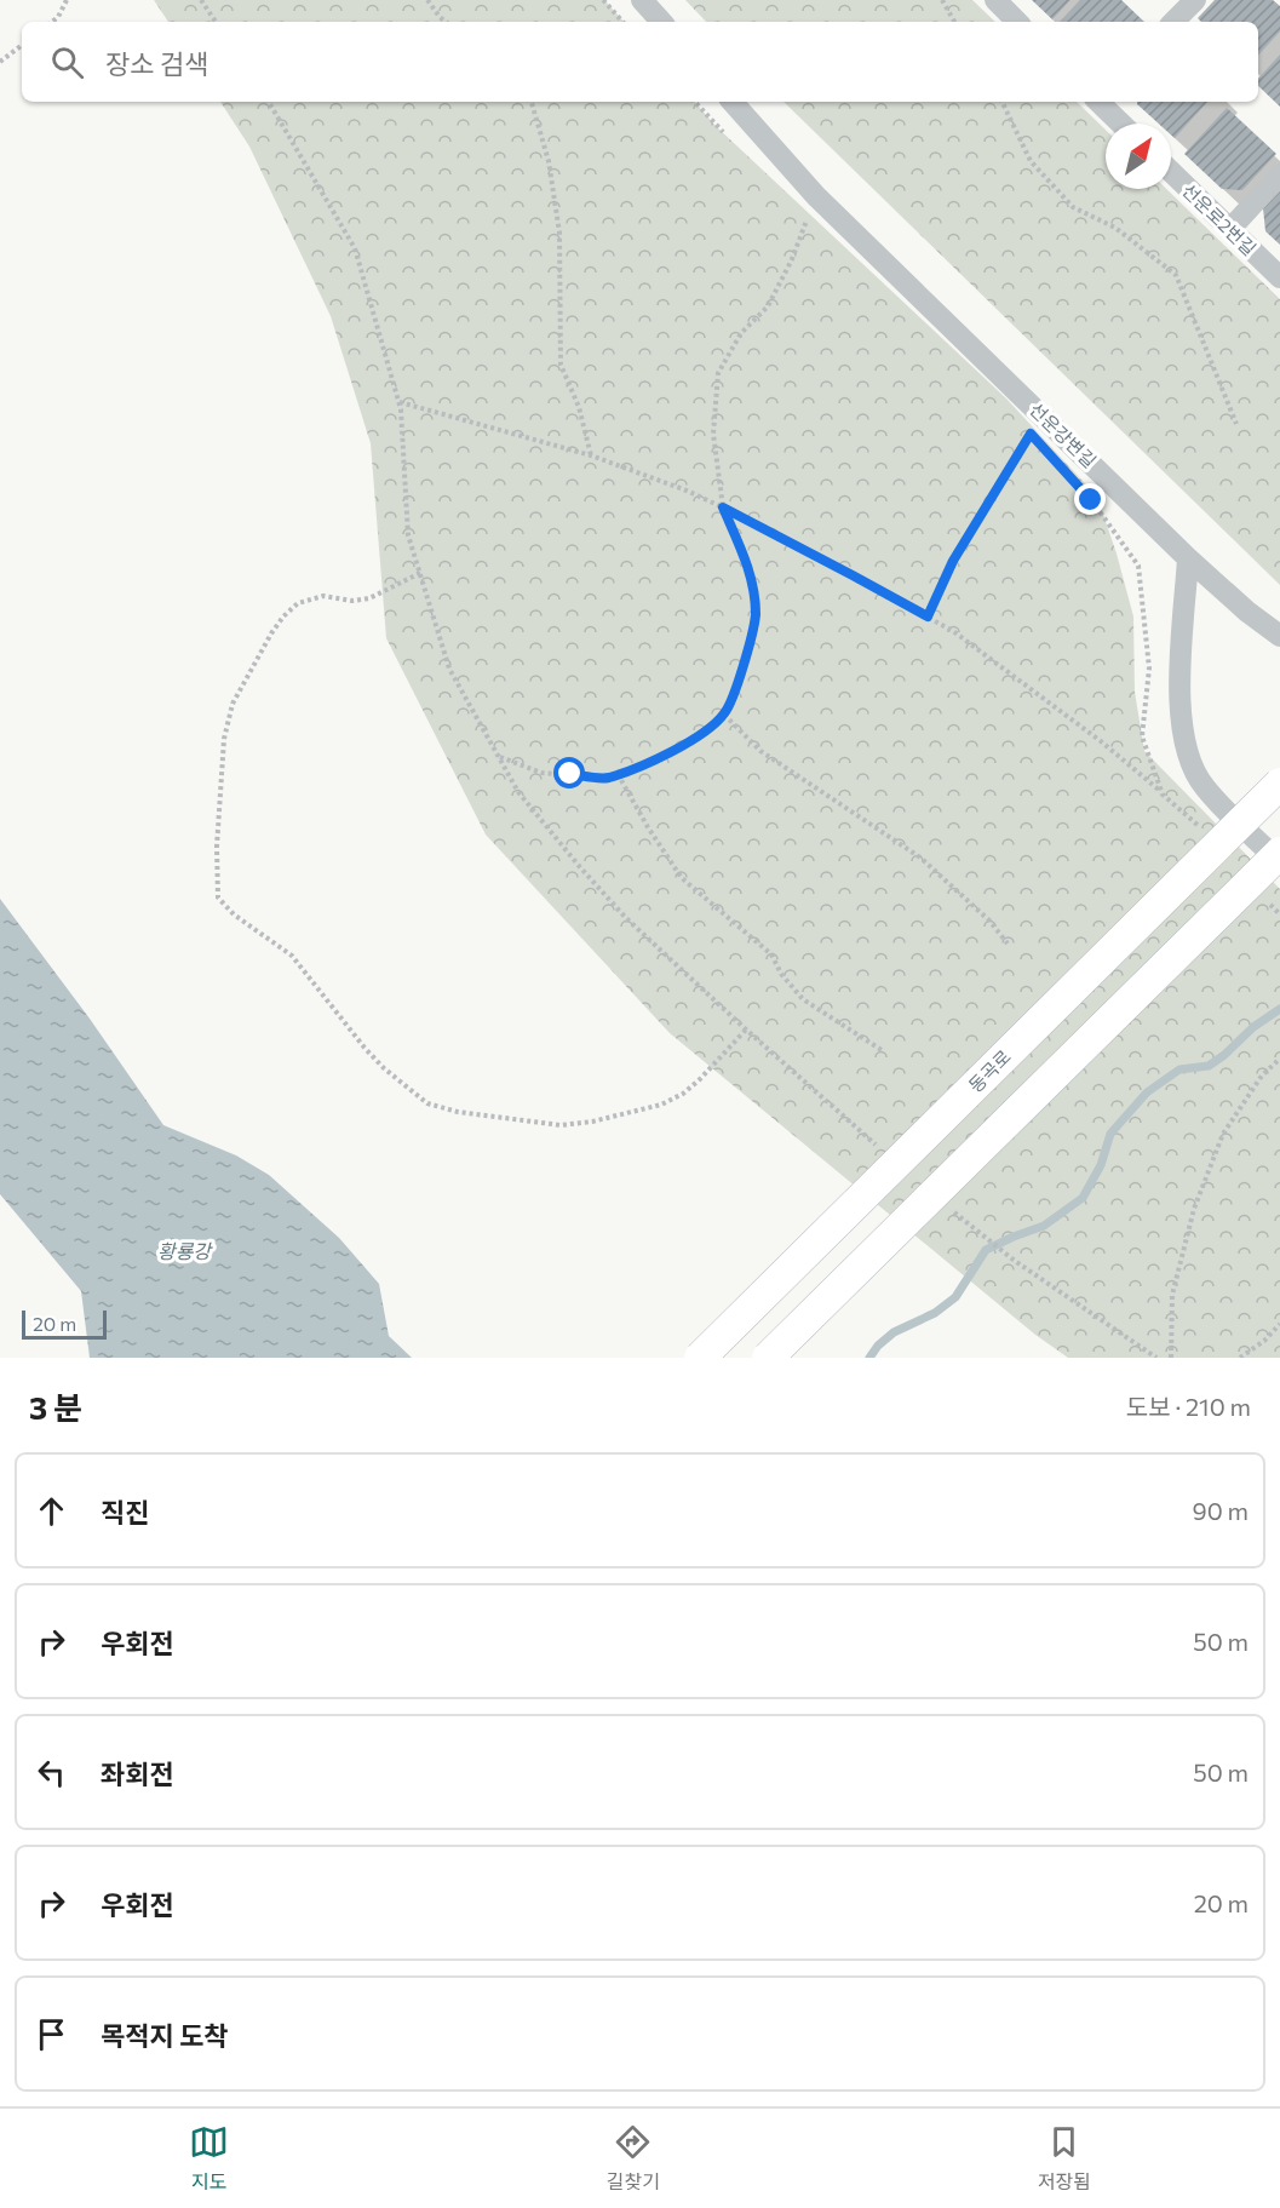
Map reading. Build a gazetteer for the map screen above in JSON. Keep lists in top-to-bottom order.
{
  "streets": {
    "main road": ["동곡로"],
    "street": ["선운로2번길", "선운강변길"]
  },
  "water": ["황룡강"],
  "scale_bar": "20 m",
  "north": "top right",
  "page": {
    "search": "장소 검색",
    "scale": "20 m",
    "heading": ["3 분", "도보 · 210 m"],
    "list": [
      ["직진", "90 m"],
      ["우회전", "50 m"],
      ["좌회전", "50 m"],
      ["우회전", "20 m"],
      "목적지 도착"
    ],
    "nav": ["지도", "길찾기", "저장됨"]
  }
}
